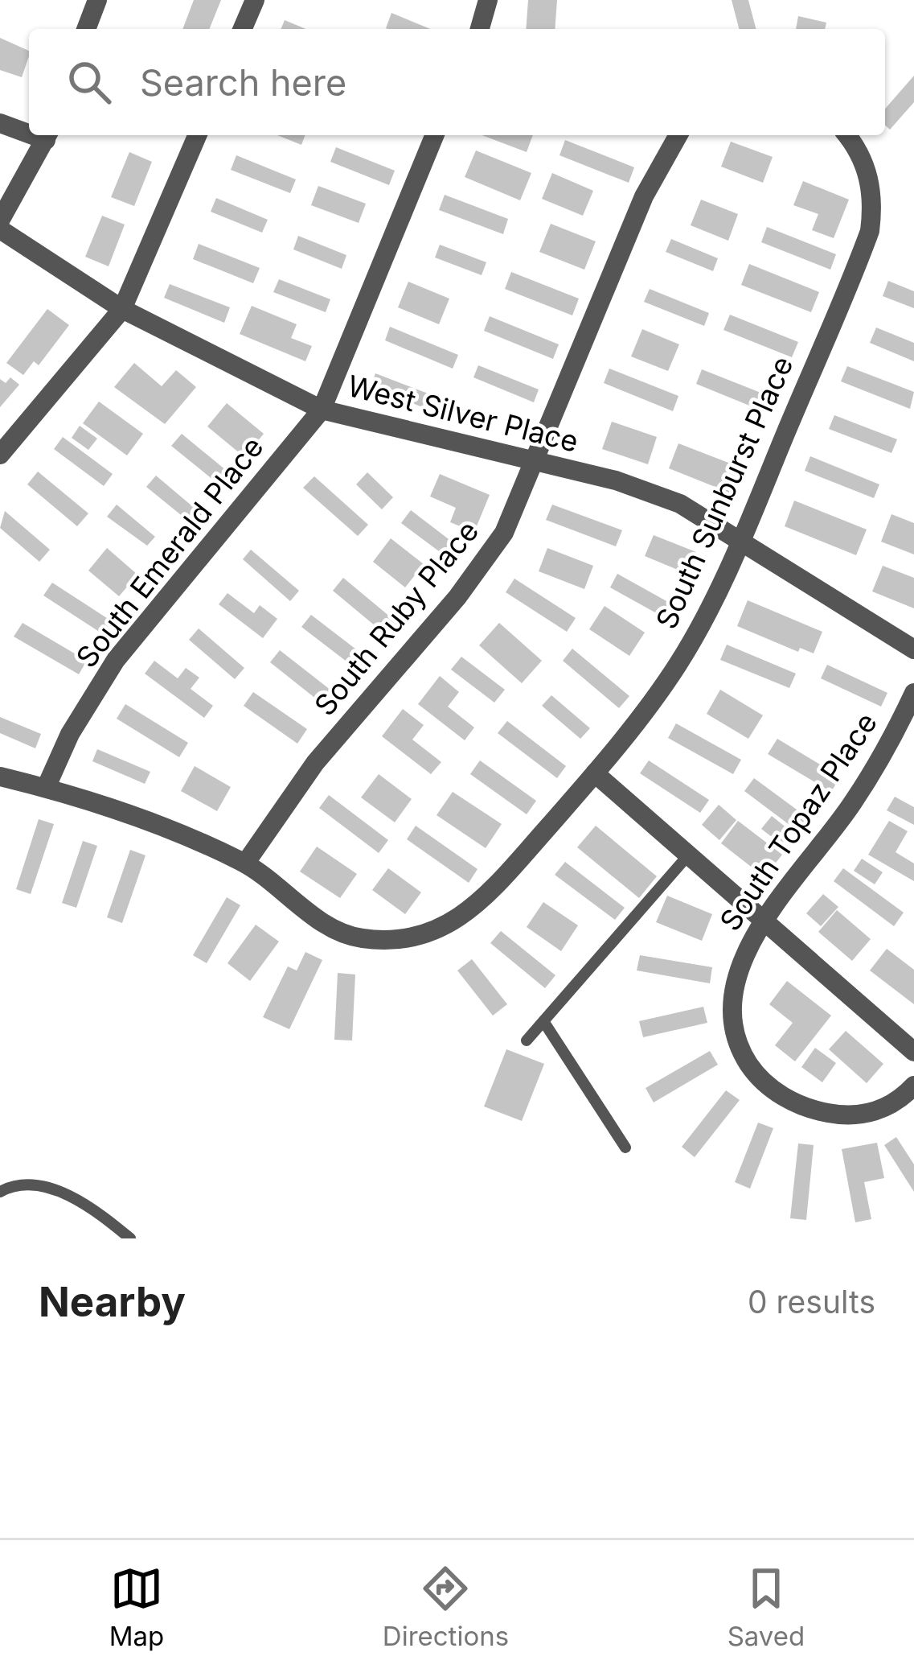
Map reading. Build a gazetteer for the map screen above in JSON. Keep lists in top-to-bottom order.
{
  "streets": {
    "street": [
      "West Silver Place",
      "South Sunburst Place",
      "South Emerald Place",
      "South Ruby Place",
      "South Topaz Place"
    ]
  },
  "crossings": [
    ["West Silver Place", "South Sunburst Place"],
    ["West Silver Place", "South Emerald Place"],
    ["West Silver Place", "South Ruby Place"],
    ["South Sunburst Place", "South Ruby Place"]
  ],
  "page": {
    "search": "Search here",
    "heading": ["Nearby", "0 results"],
    "nav": ["Map", "Directions", "Saved"]
  }
}
